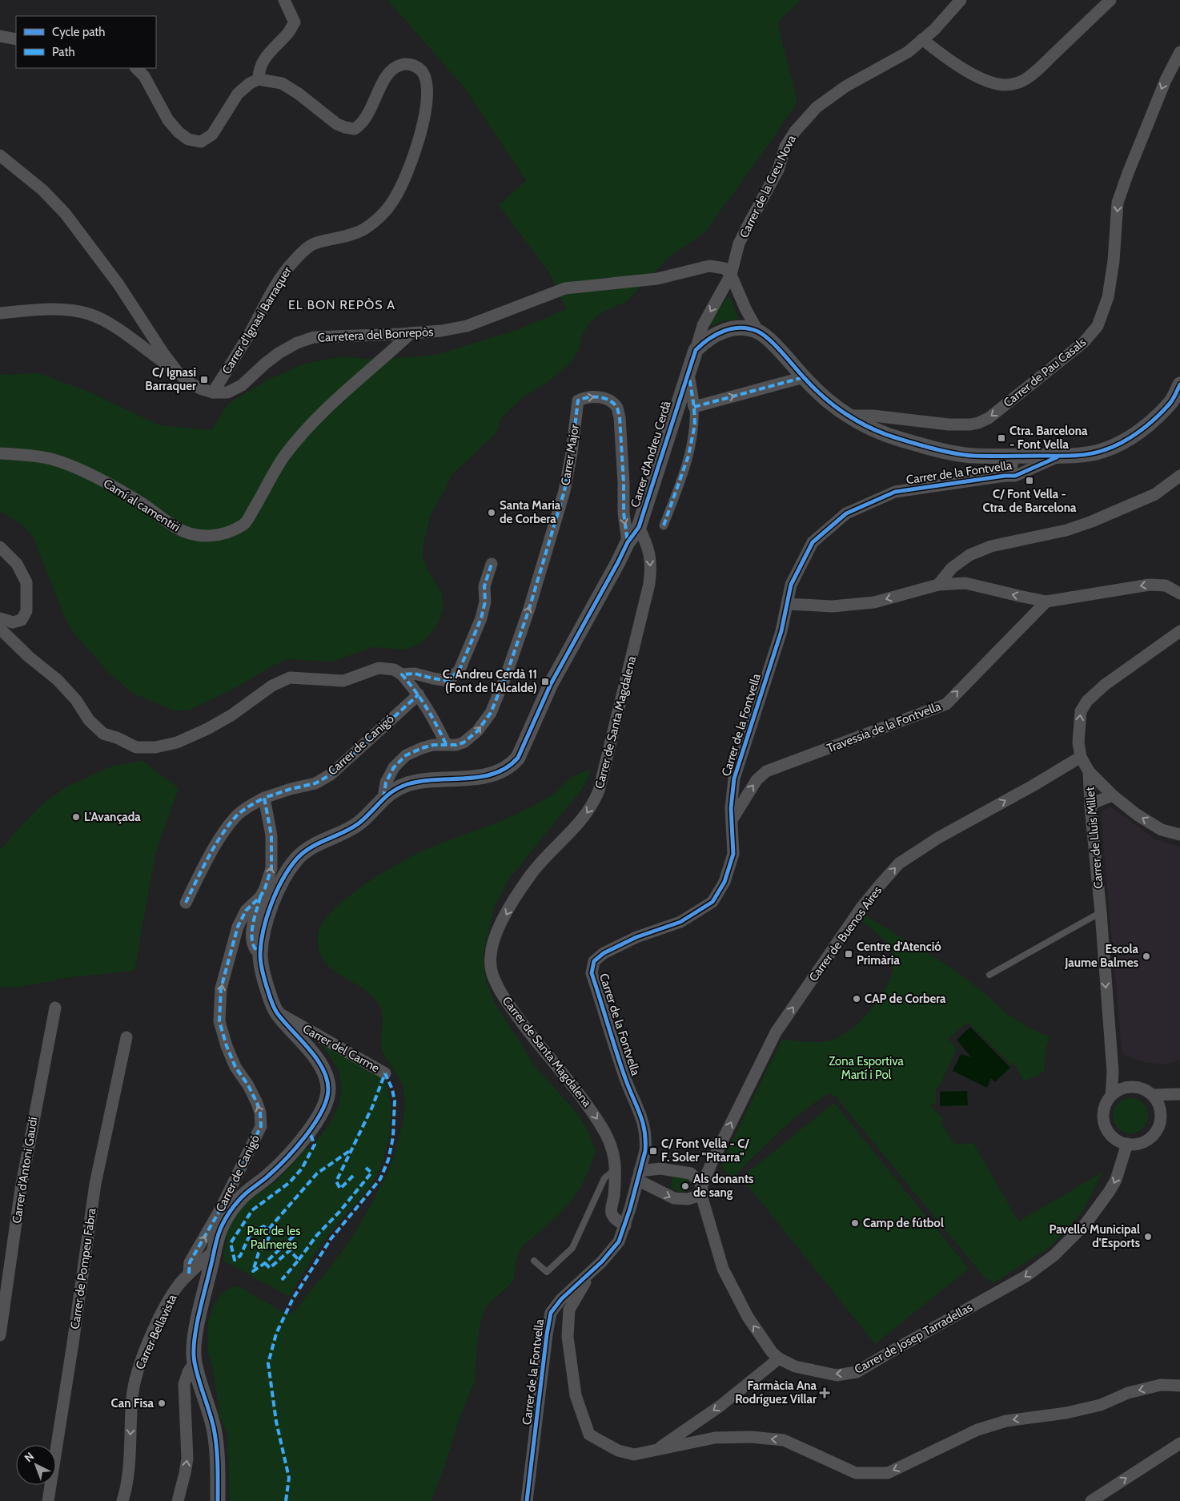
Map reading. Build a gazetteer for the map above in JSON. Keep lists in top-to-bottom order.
{
  "streets": {
    "street": [
      "Carrer de la Creu Nova",
      "Carrer d'Ignasi Barraquer",
      "Carretera del Bonrepòs",
      "Carrer de Pau Casals",
      "Carrer d'Andreu Cerdà",
      "Carrer Major",
      "Carrer de la Fontvella",
      "Camí al camentiri",
      "Carrer de Santa Magdalena",
      "Travessia de la Fontvella",
      "Carrer de Canigó",
      "Carrer de Lluis Millet",
      "Carrer de Buenos Aires",
      "Carrer del Carme",
      "Carrer d'Antoni Gaudí",
      "Carrer de Pompeu Fabra",
      "Carrer Bellavista",
      "Carrer de Josep Tarradellas"
    ]
  },
  "crossings": [
    ["Carrer de la Creu Nova", "Carretera del Bonrepòs"],
    ["Carrer de la Creu Nova", "Carrer d'Andreu Cerdà"],
    ["Carrer d'Ignasi Barraquer", "Carretera del Bonrepòs"],
    ["Carretera del Bonrepòs", "Camí al camentiri"],
    ["Carrer d'Andreu Cerdà", "Carrer Major"],
    ["Carrer d'Andreu Cerdà", "Carrer de Santa Magdalena"],
    ["Carrer d'Andreu Cerdà", "Carrer del Carme"],
    ["Carrer de la Fontvella", "Carrer de Santa Magdalena"],
    ["Carrer de la Fontvella", "Travessia de la Fontvella"],
    ["Carrer de Canigó", "Carrer Bellavista"],
    ["Carrer de Lluis Millet", "Carrer de Buenos Aires"],
    ["Carrer de Lluis Millet", "Carrer de Josep Tarradellas"]
  ],
  "one_way": [
    "Carrer de Pau Casals",
    "Carrer de Santa Magdalena",
    "Travessia de la Fontvella",
    "Carrer de Canigó",
    "Carrer de Buenos Aires",
    "Carrer de Josep Tarradellas"
  ],
  "districts": ["EL BON REPÒS A"],
  "parks": ["Zona Esportiva Martí i Pol", "Parc de les Palmeres"],
  "places": {
    "transit": [
      "C/ Ignasi Barraquer",
      "Ctra. Barcelona - Font Vella",
      "C/ Font Vella - Ctra. de Barcelona",
      "C. Andreu Cerdà 11 (Font de l'Alcalde)",
      "Centre d'Atenció Primària",
      "C/ Font Vella - C/ F. Soler \"Pitarra\""
    ],
    "other": [
      "Santa Maria de Corbera",
      "L'Avançada",
      "Escola Jaume Balmes",
      "CAP de Corbera",
      "Als donants de sang",
      "Camp de fútbol",
      "Pavelló Municipal d'Esports",
      "Can Fisa"
    ],
    "health": ["Farmàcia Ana Rodríguez Villar"]
  },
  "legend": ["Cycle path", "Path"],
  "north": "top left"
}
